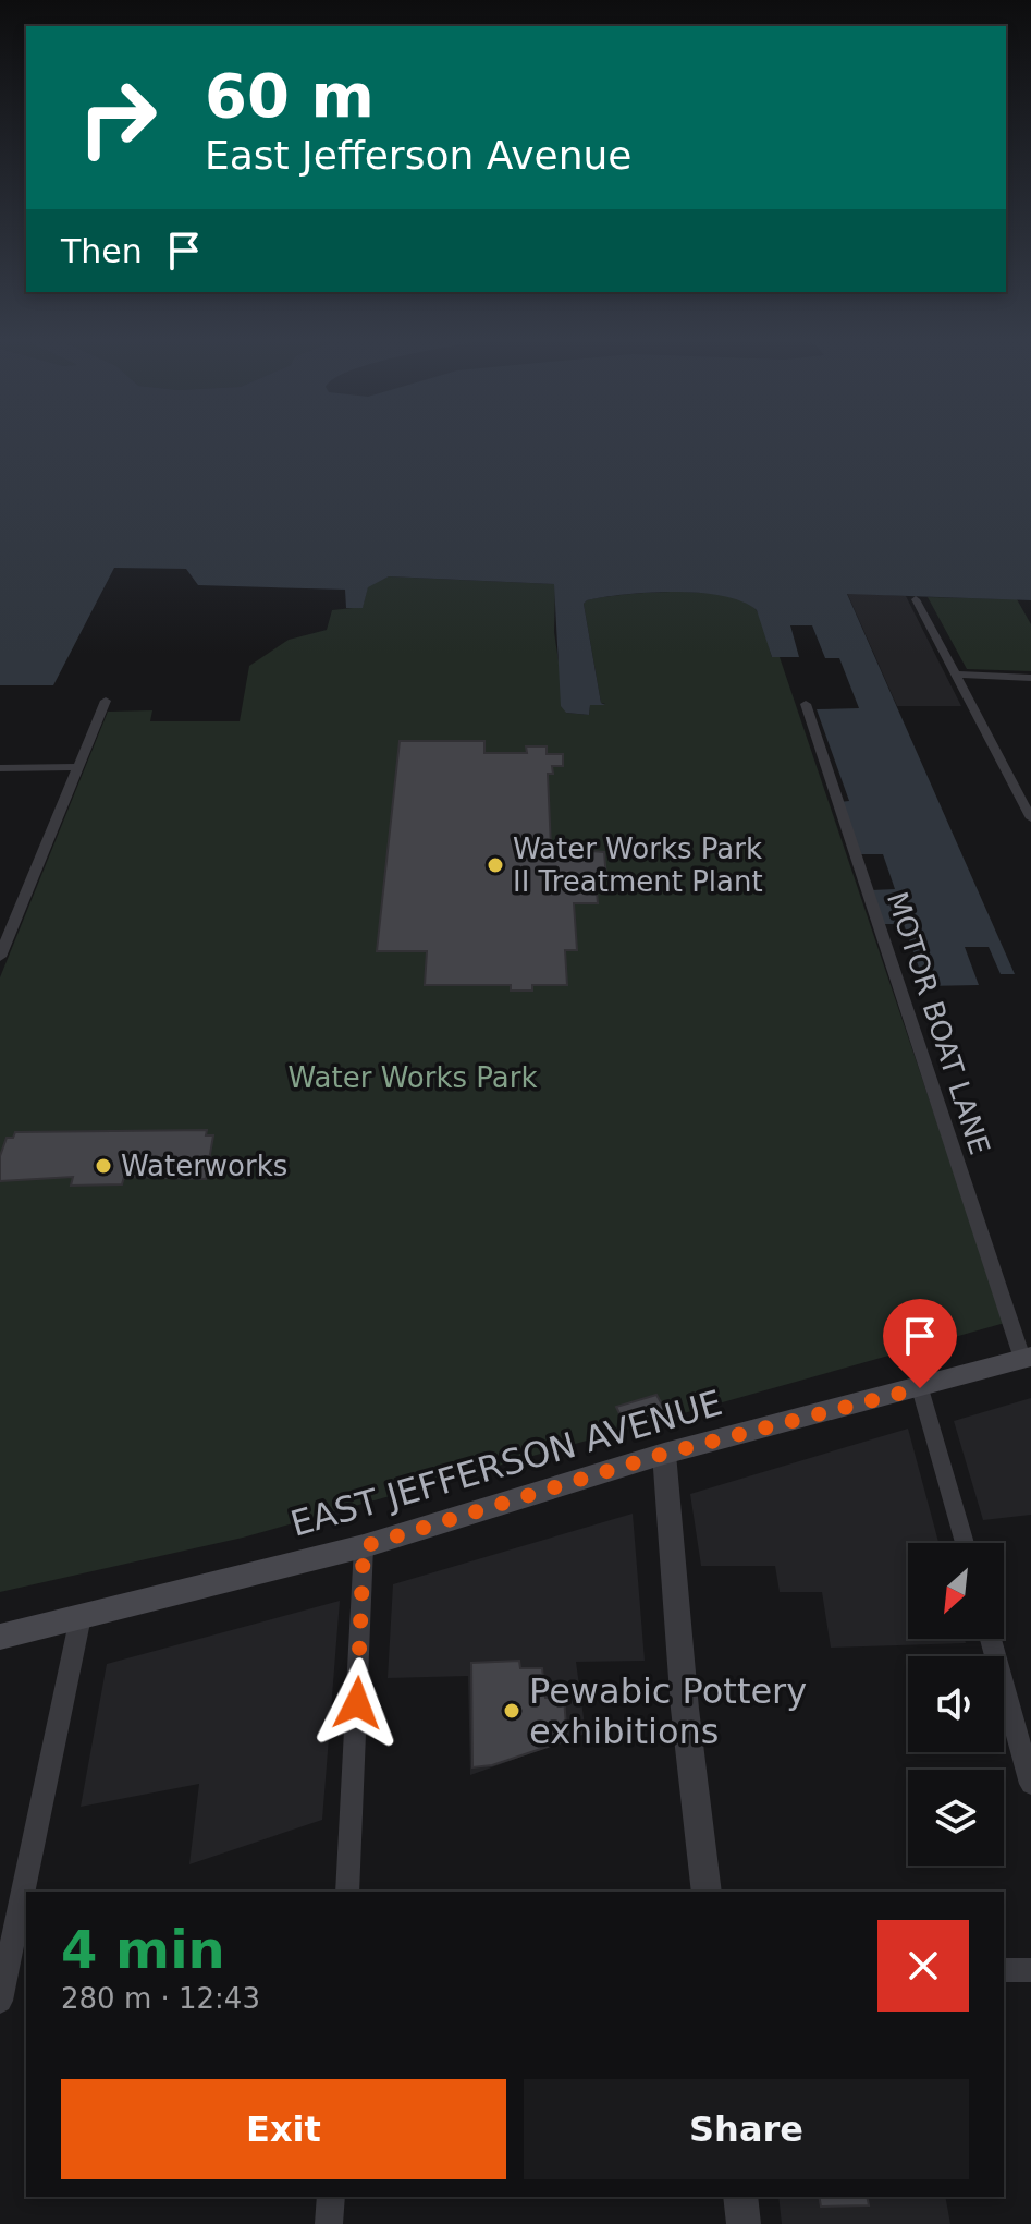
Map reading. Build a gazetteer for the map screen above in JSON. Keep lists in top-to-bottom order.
{
  "streets": {
    "main road": ["EAST JEFFERSON AVENUE"],
    "street": ["MOTOR BOAT LANE"]
  },
  "crossings": [
    ["MOTOR BOAT LANE", "EAST JEFFERSON AVENUE"]
  ],
  "parks": ["Water Works Park"],
  "places": ["Water Works Park II Treatment Plant", "Waterworks", "Pewabic Pottery exhibitions"],
  "north": "bottom left",
  "page": {
    "turn": ["60 m", "East Jefferson Avenue"],
    "then": "Then",
    "heading": ["4 min", "280 m · 12:43"],
    "buttons": ["Exit", "Share"]
  }
}
